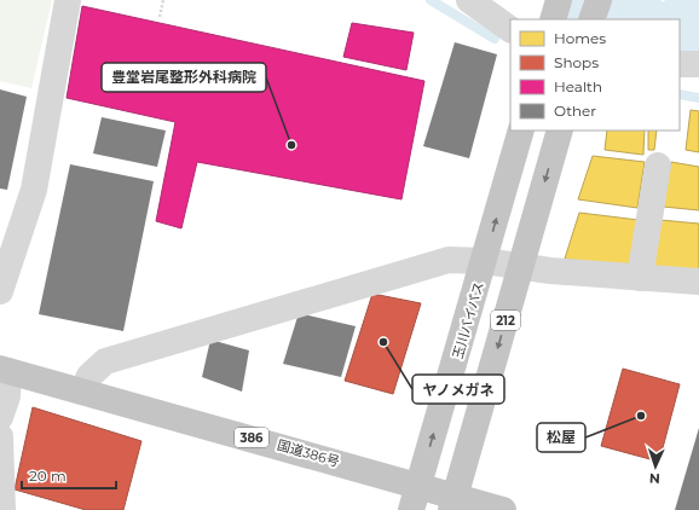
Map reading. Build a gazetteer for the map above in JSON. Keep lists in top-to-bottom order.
{
  "streets": {
    "highway": [
      "玉川バイパス",
      "212",
      "386",
      "国道386号"
    ]
  },
  "crossings": [
    ["玉川バイパス", "国道386号"],
    ["212", "国道386号"]
  ],
  "places": ["豊堂岩尾整形外科病院", "ヤノメガネ", "松屋"],
  "legend": [
    "Homes",
    "Shops",
    "Health",
    "Other"
  ],
  "scale_bar": "20 m",
  "north": "bottom"
}
